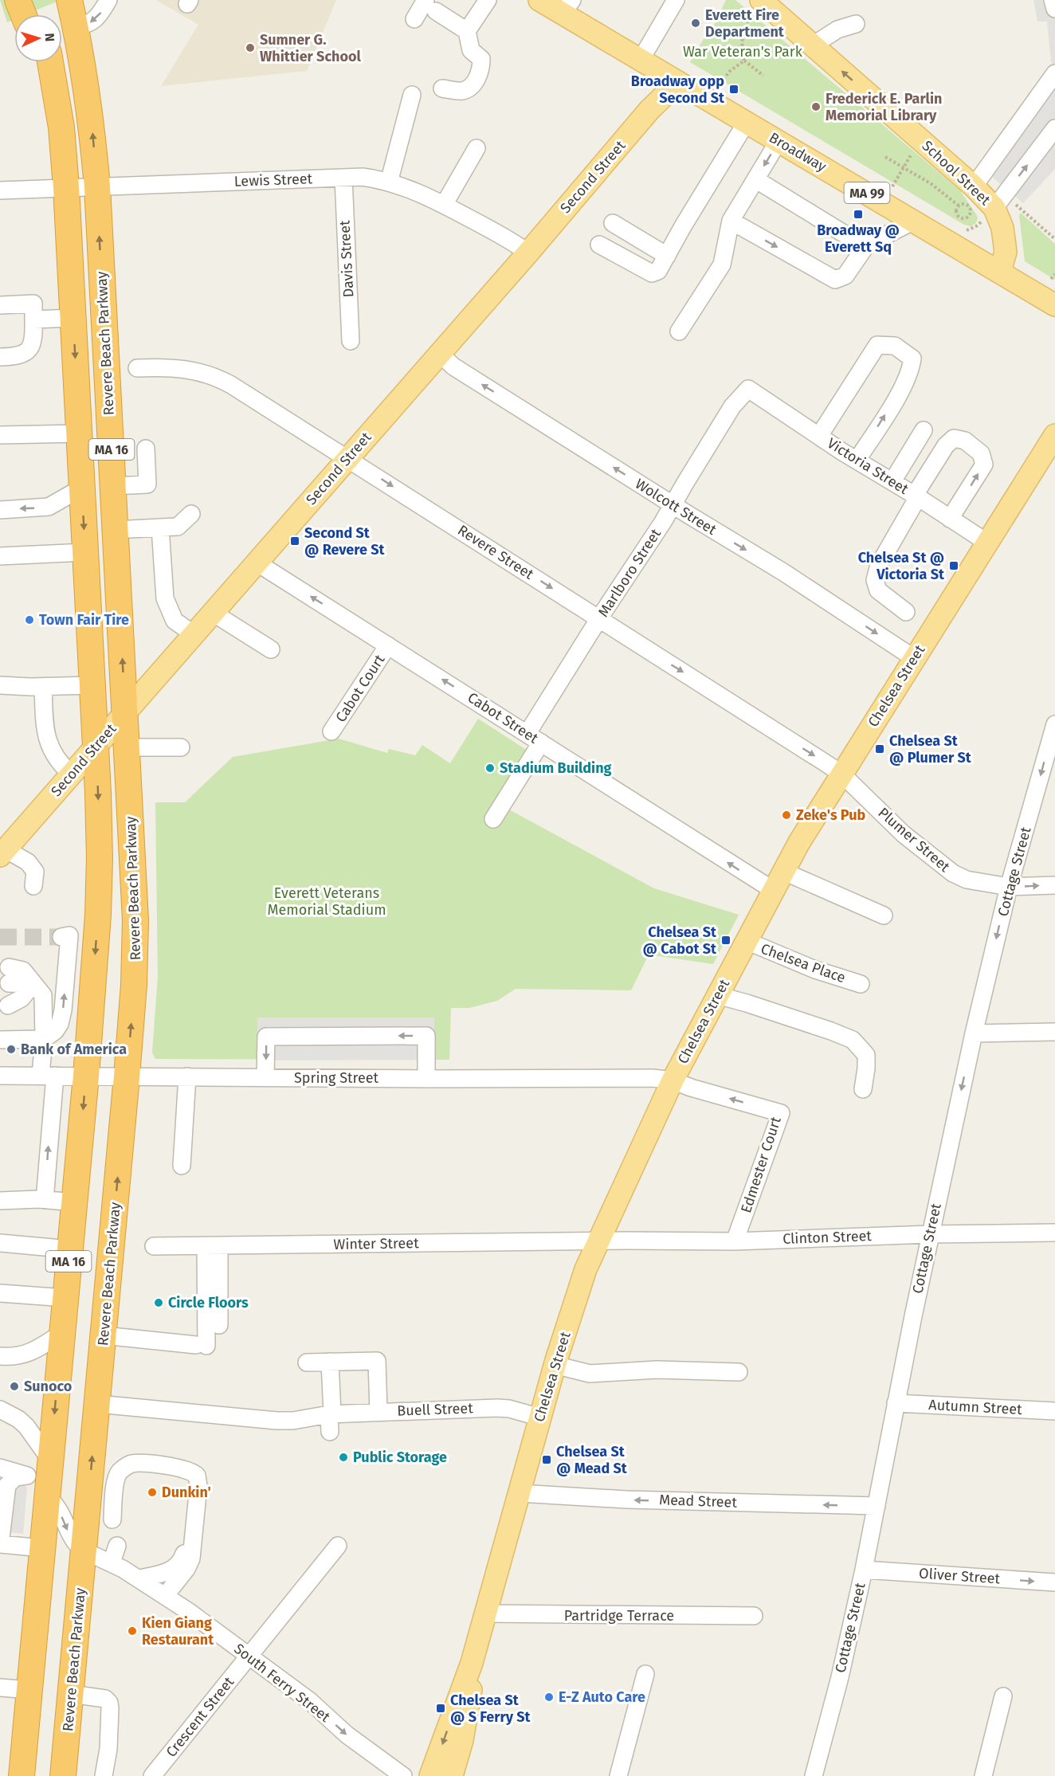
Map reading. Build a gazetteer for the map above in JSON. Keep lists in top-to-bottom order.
{
  "streets": {
    "highway": ["Revere Beach Parkway", "MA 16"],
    "main road": [
      "Broadway",
      "School Street",
      "Second Street",
      "MA 99",
      "Chelsea Street"
    ],
    "street": [
      "Lewis Street",
      "Davis Street",
      "Victoria Street",
      "Wolcott Street",
      "Revere Street",
      "Marlboro Street",
      "Cabot Court",
      "Cabot Street",
      "Plumer Street",
      "Cottage Street",
      "Chelsea Place",
      "Spring Street",
      "Edmester Court",
      "Clinton Street",
      "Winter Street",
      "Autumn Street",
      "Buell Street",
      "Mead Street",
      "Oliver Street",
      "Partridge Terrace",
      "South Ferry Street",
      "Crescent Street"
    ]
  },
  "crossings": [
    ["Broadway", "School Street"],
    ["Broadway", "Second Street"],
    ["Second Street", "Lewis Street"],
    ["Second Street", "Revere Beach Parkway"],
    ["Second Street", "MA 16"],
    ["Second Street", "Wolcott Street"],
    ["Second Street", "Revere Street"],
    ["Second Street", "Cabot Street"],
    ["Lewis Street", "Davis Street"],
    ["Lewis Street", "Revere Beach Parkway"],
    ["Lewis Street", "MA 16"],
    ["Revere Beach Parkway", "Spring Street"],
    ["Revere Beach Parkway", "Buell Street"],
    ["Revere Beach Parkway", "South Ferry Street"],
    ["MA 16", "Spring Street"],
    ["Victoria Street", "Marlboro Street"],
    ["Victoria Street", "Chelsea Street"],
    ["Wolcott Street", "Marlboro Street"],
    ["Wolcott Street", "Chelsea Street"],
    ["Revere Street", "Marlboro Street"],
    ["Revere Street", "Chelsea Street"],
    ["Revere Street", "Plumer Street"],
    ["Marlboro Street", "Cabot Street"],
    ["Chelsea Street", "Cabot Street"],
    ["Chelsea Street", "Plumer Street"],
    ["Chelsea Street", "Chelsea Place"],
    ["Chelsea Street", "Spring Street"],
    ["Chelsea Street", "Edmester Court"],
    ["Chelsea Street", "Clinton Street"],
    ["Chelsea Street", "Winter Street"],
    ["Chelsea Street", "Buell Street"],
    ["Chelsea Street", "Mead Street"],
    ["Chelsea Street", "Partridge Terrace"],
    ["Cabot Court", "Cabot Street"],
    ["Plumer Street", "Cottage Street"],
    ["Cottage Street", "Clinton Street"],
    ["Cottage Street", "Autumn Street"],
    ["Cottage Street", "Mead Street"],
    ["Cottage Street", "Oliver Street"],
    ["Spring Street", "Edmester Court"],
    ["Edmester Court", "Clinton Street"],
    ["Clinton Street", "Winter Street"],
    ["South Ferry Street", "Crescent Street"]
  ],
  "one_way": [
    "School Street",
    "Revere Street",
    "Cabot Street",
    "Cottage Street",
    "Oliver Street",
    "South Ferry Street"
  ],
  "parks": ["War Veteran's Park", "Everett Veterans Memorial Stadium"],
  "places": {
    "other": [
      "Everett Fire Department",
      "Sumner G. Whittier School",
      "Frederick E. Parlin Memorial Library",
      "Town Fair Tire",
      "Stadium Building",
      "Zeke's Pub",
      "Bank of America",
      "Circle Floors",
      "Sunoco",
      "Public Storage",
      "Dunkin'",
      "Kien Giang Restaurant",
      "E-Z Auto Care"
    ],
    "transit": [
      "Broadway opp Second St",
      "Broadway @ Everett Sq",
      "Second St @ Revere St",
      "Chelsea St @ Victoria St",
      "Chelsea St @ Plumer St",
      "Chelsea St @ Cabot St",
      "Chelsea St @ Mead St",
      "Chelsea St @ S Ferry St"
    ]
  },
  "north": "right"
}
